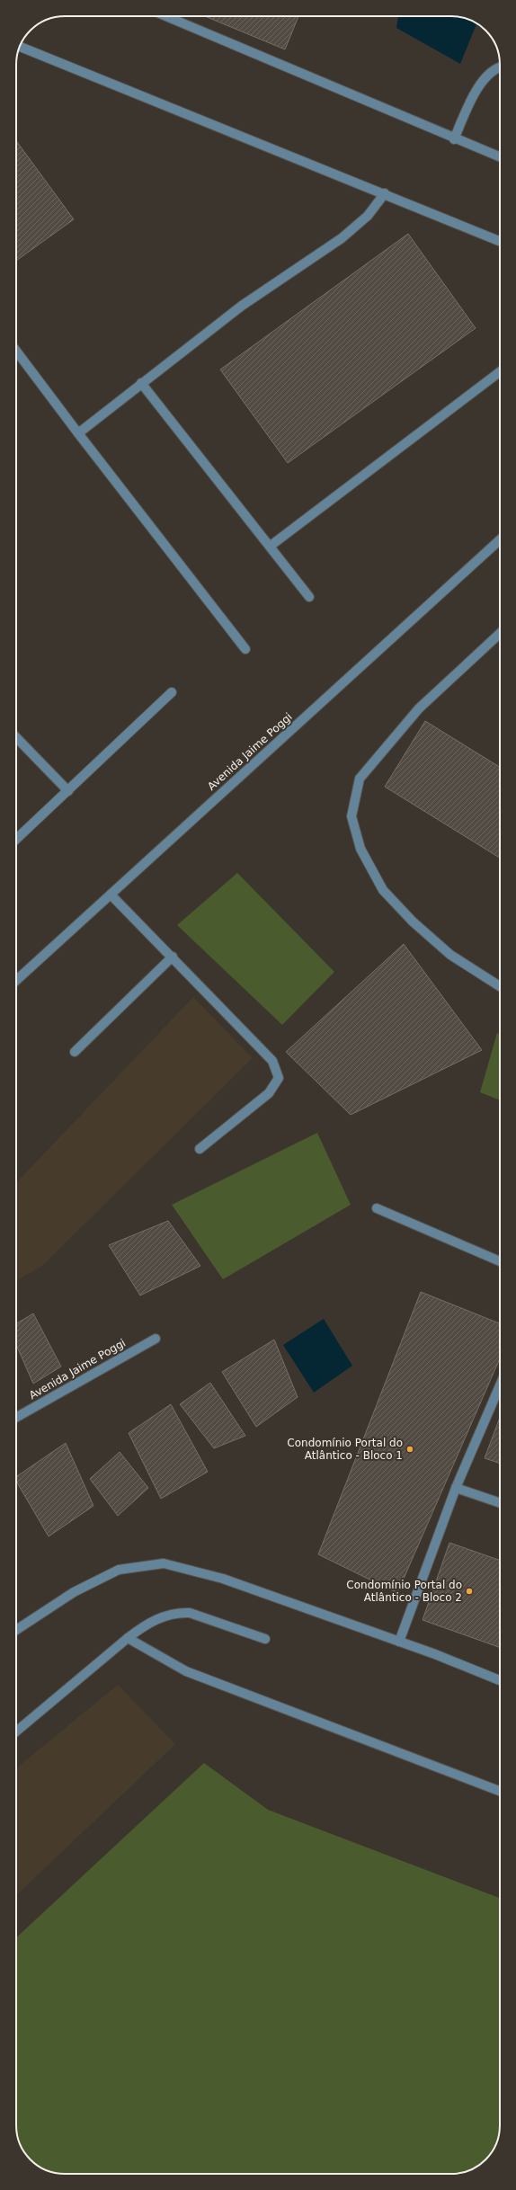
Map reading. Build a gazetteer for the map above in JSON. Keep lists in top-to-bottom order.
{
  "streets": {
    "street": ["Avenida Jaime Poggi"]
  },
  "places": ["Condomínio Portal do Atlântico - Bloco 1", "Condomínio Portal do Atlântico - Bloco 2"]
}
